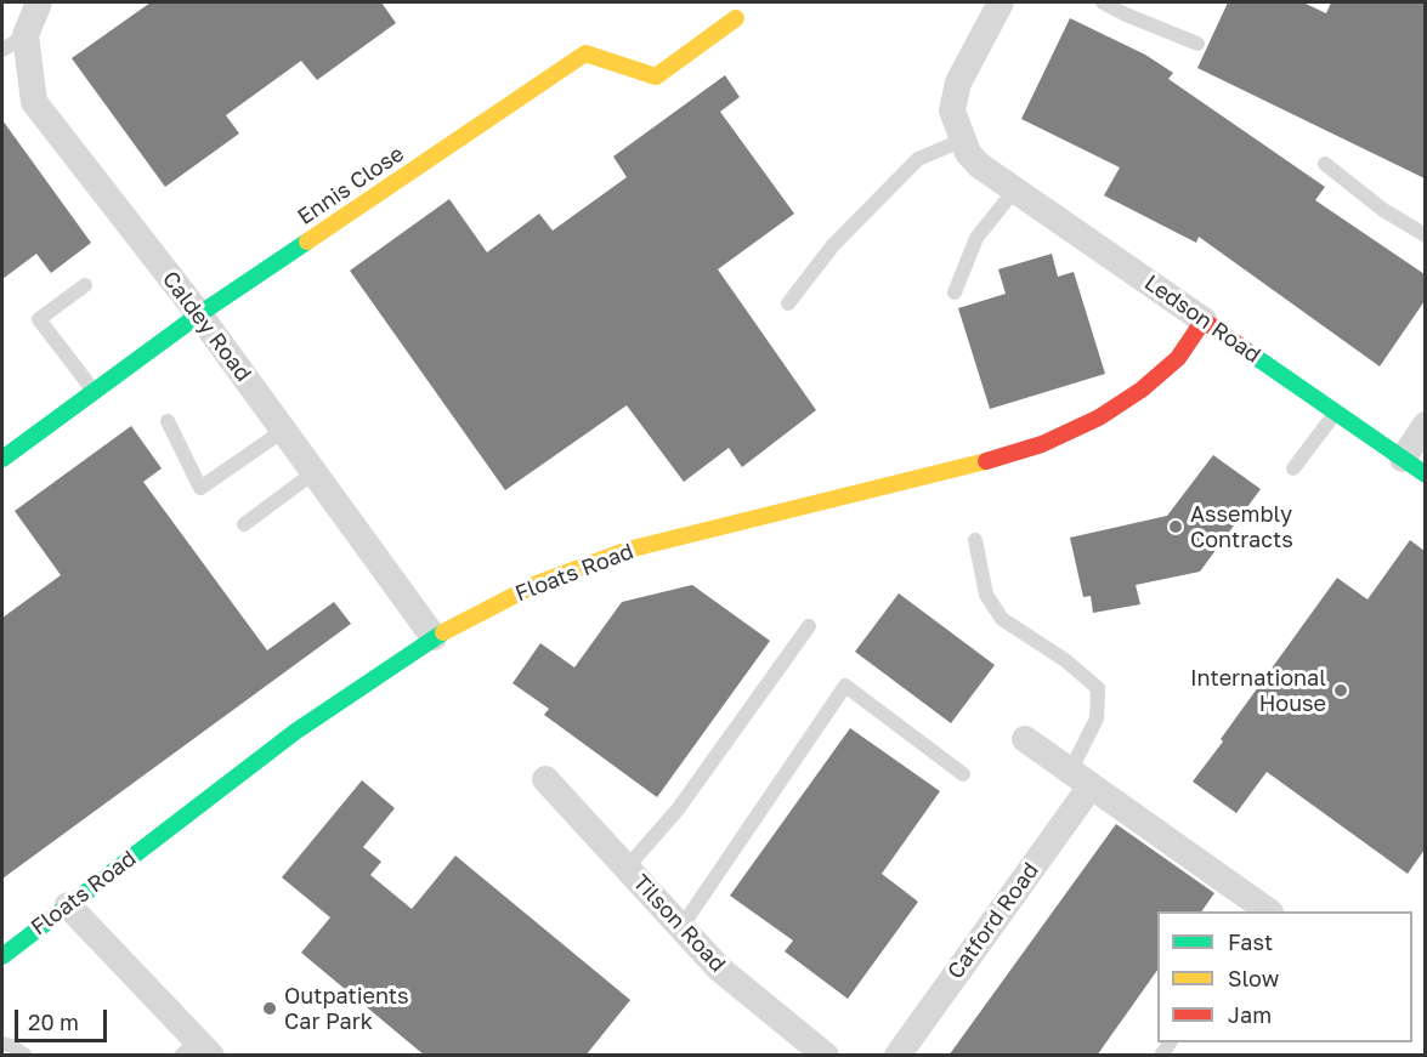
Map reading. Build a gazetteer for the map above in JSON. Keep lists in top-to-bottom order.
{
  "streets": {
    "street": [
      "Ennis Close",
      "Ledson Road",
      "Caldey Road",
      "Floats Road",
      "Catford Road",
      "Tilson Road"
    ]
  },
  "crossings": [
    ["Ennis Close", "Caldey Road"],
    ["Ledson Road", "Floats Road"],
    ["Caldey Road", "Floats Road"]
  ],
  "places": ["Assembly Contracts", "International House", "Outpatients Car Park"],
  "legend": ["Fast", "Slow", "Jam"],
  "scale_bar": "20 m"
}
